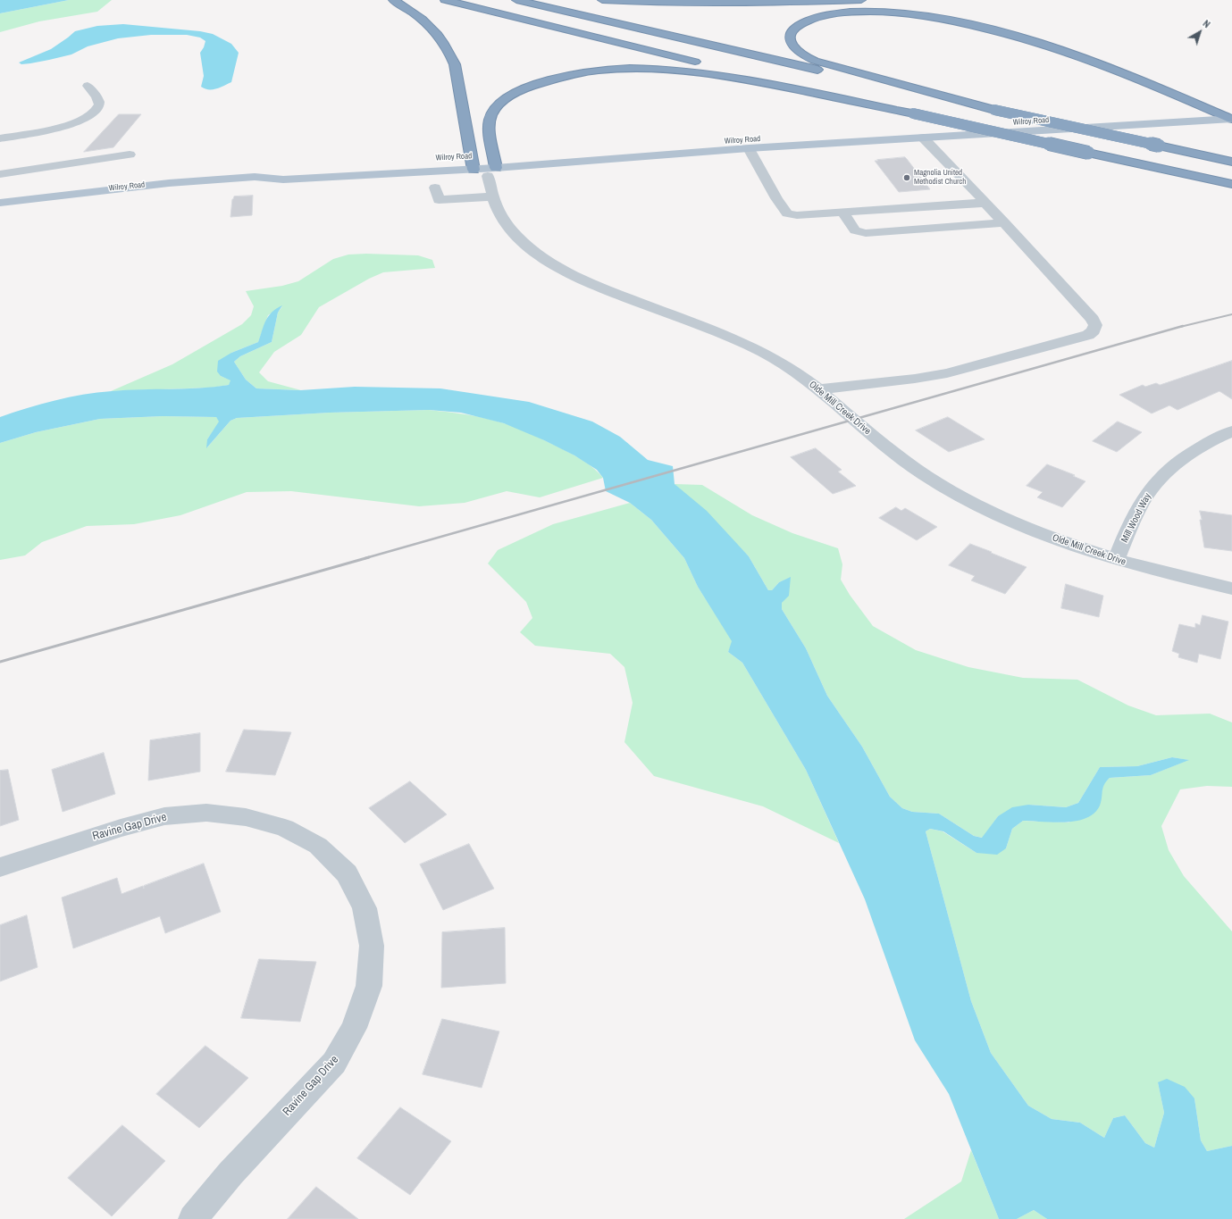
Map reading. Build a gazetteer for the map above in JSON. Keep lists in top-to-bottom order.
{
  "streets": {
    "main road": ["Wilroy Road"],
    "street": ["Olde Mill Creek Drive", "Mill Wood Way", "Ravine Gap Drive"]
  },
  "crossings": [
    ["Wilroy Road", "Olde Mill Creek Drive"],
    ["Olde Mill Creek Drive", "Mill Wood Way"]
  ],
  "places": ["Magnolia United Methodist Church"],
  "north": "top right"
}
